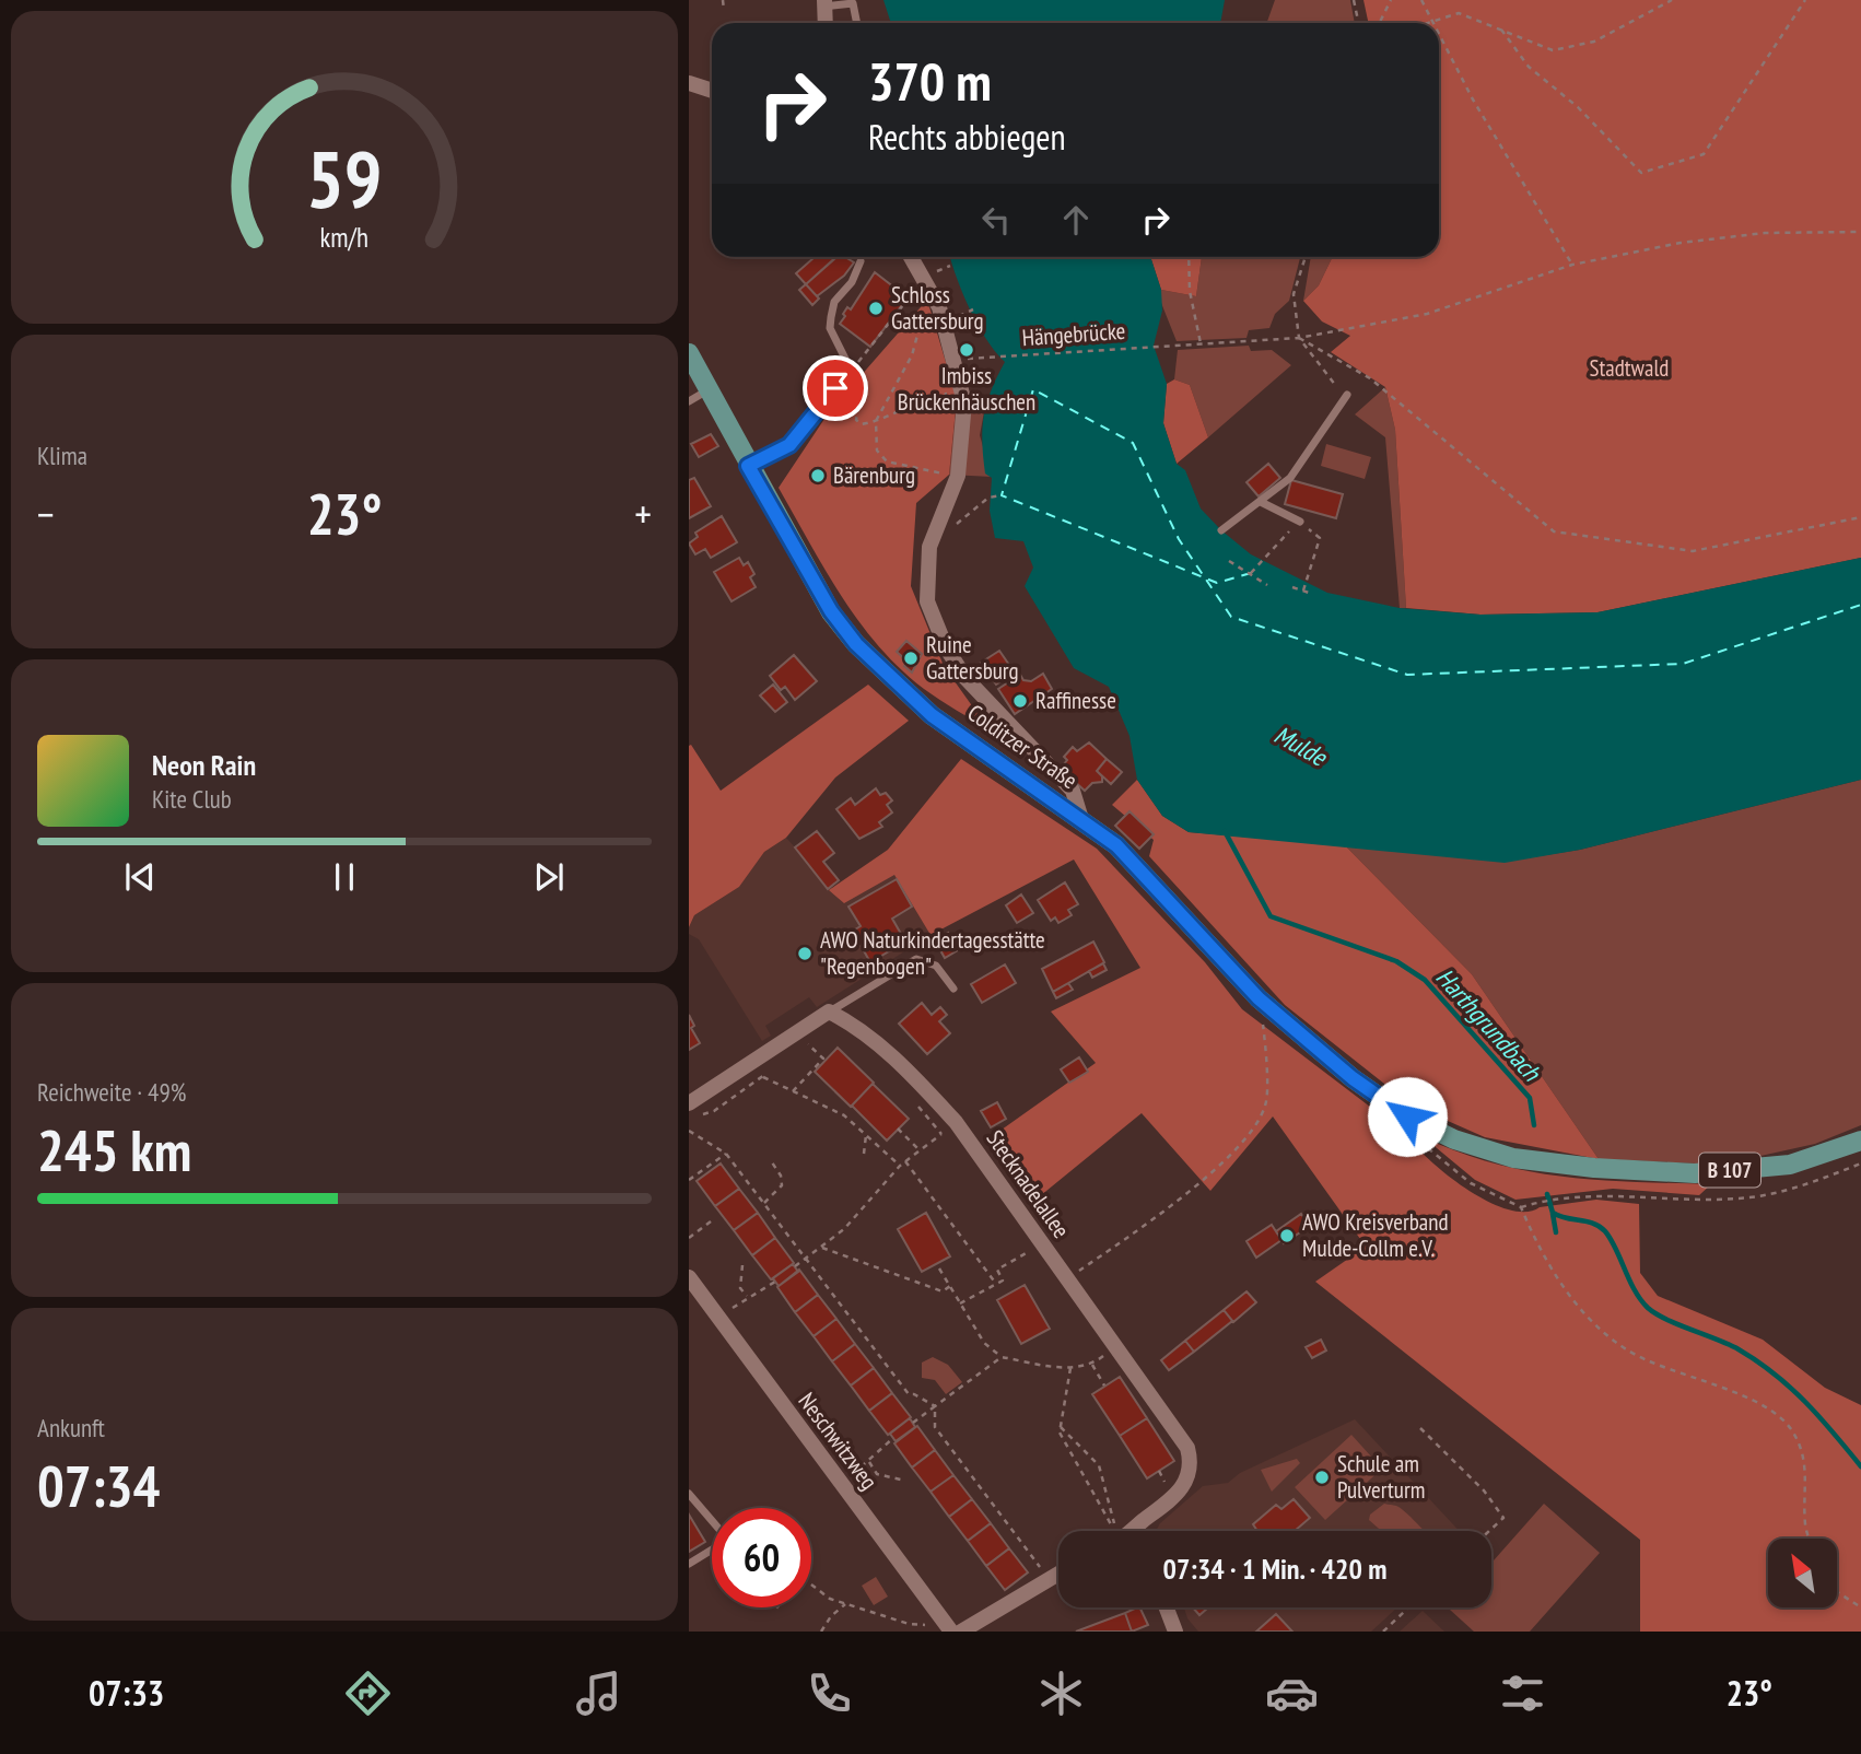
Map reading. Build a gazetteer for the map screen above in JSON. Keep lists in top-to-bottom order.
{
  "streets": {
    "main road": ["Colditzer Straße", "B 107"],
    "street": ["Stecknadelallee", "Neschwitzweg"],
    "path": ["Hängebrücke"]
  },
  "water": ["Mulde", "Harthgrundbach"],
  "parks": ["Stadtwald"],
  "places": [
    "Schloss Gattersburg",
    "Imbiss Brückenhäuschen",
    "Bärenburg",
    "Ruine Gattersburg",
    "Raffinesse",
    "AWO Naturkindertagesstätte \"Regenbogen\"",
    "AWO Kreisverband Mulde-Collm e.V.",
    "Schule am Pulverturm"
  ],
  "north": "top left",
  "page": {
    "turn": ["370 m", "Rechts abbiegen"],
    "tile": [
      "Klima",
      ["Reichweite · 49%", "245 km"],
      ["Ankunft", "07:34"]
    ],
    "heat": ["−", "23°", "+"],
    "song": ["Neon Rain", "Kite Club"],
    "limit": "60",
    "trip": "07:34 · 1 Min. · 420 m",
    "tabs": ["07:33", "23°"],
    "gauge": ["59", "km/h"]
  }
}
